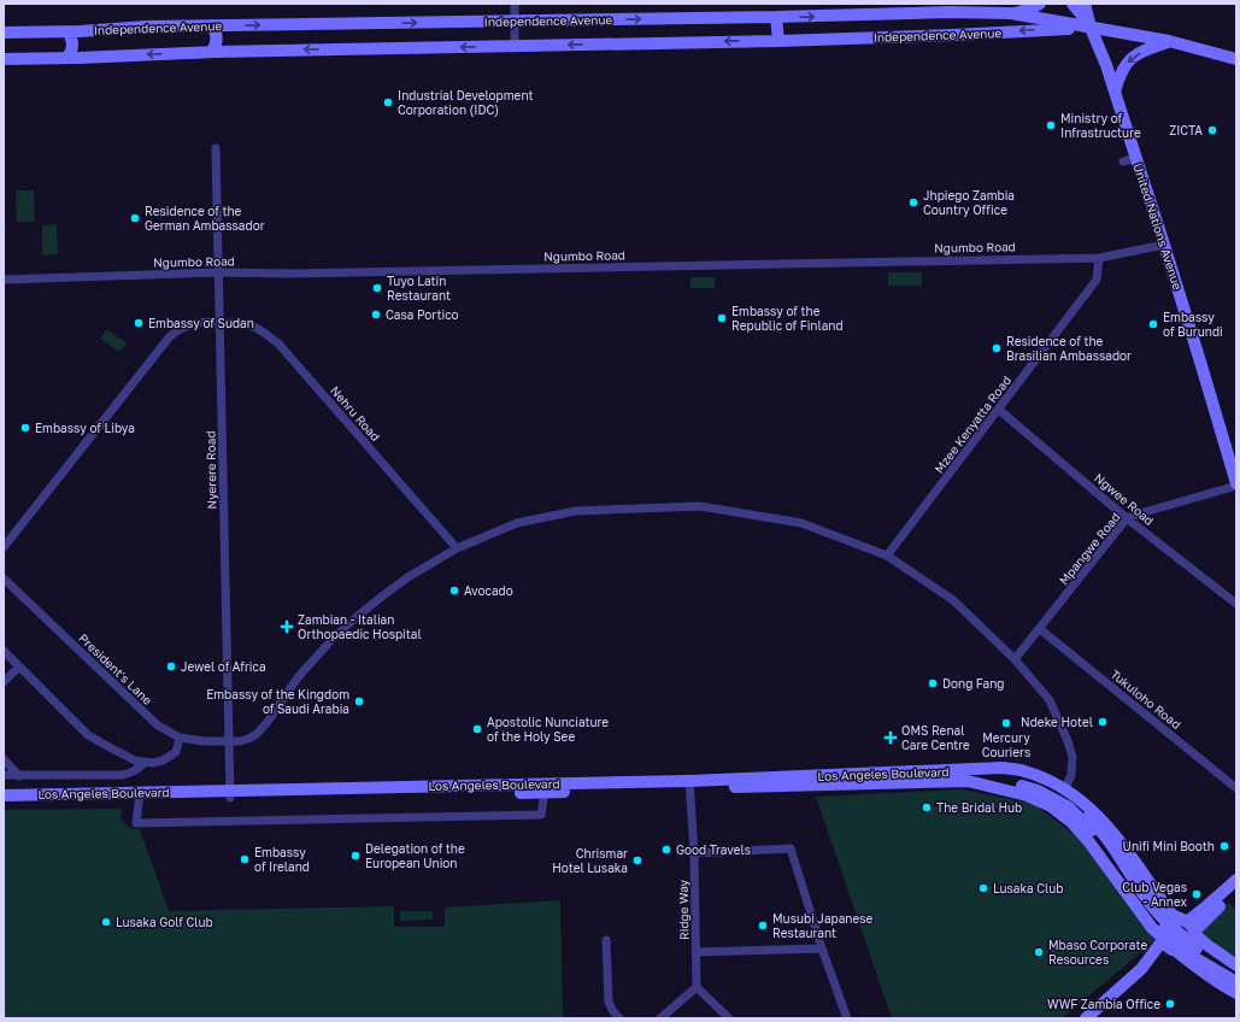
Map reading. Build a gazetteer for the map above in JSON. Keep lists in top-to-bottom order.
{
  "streets": {
    "main road": ["Independence Avenue", "United Nations Avenue", "Los Angeles Boulevard"],
    "street": [
      "Ngumbo Road",
      "Nehru Road",
      "Mzee Kenyatta Road",
      "Nyerere Road",
      "Ngwee Road",
      "Mpangwe Road",
      "President's Lane",
      "Tukuloho Road",
      "Ridge Way"
    ]
  },
  "crossings": [
    ["Independence Avenue", "United Nations Avenue"],
    ["United Nations Avenue", "Ngumbo Road"],
    ["United Nations Avenue", "Mpangwe Road"],
    ["Ngumbo Road", "Mzee Kenyatta Road"],
    ["Ngumbo Road", "Nyerere Road"],
    ["Nehru Road", "Nyerere Road"],
    ["Nehru Road", "President's Lane"],
    ["Mzee Kenyatta Road", "Ngwee Road"],
    ["Mzee Kenyatta Road", "President's Lane"],
    ["Nyerere Road", "President's Lane"],
    ["Nyerere Road", "Los Angeles Boulevard"],
    ["Ngwee Road", "Mpangwe Road"],
    ["Mpangwe Road", "President's Lane"],
    ["Mpangwe Road", "Tukuloho Road"],
    ["President's Lane", "Los Angeles Boulevard"],
    ["Los Angeles Boulevard", "Ridge Way"]
  ],
  "places": {
    "other": [
      "Industrial Development Corporation (IDC)",
      "Ministry of Infrastructure",
      "ZICTA",
      "Jhpiego Zambia Country Office",
      "Residence of the German Ambassador",
      "Tuyo Latin Restaurant",
      "Casa Portico",
      "Embassy of the Republic of Finland",
      "Embassy of Sudan",
      "Embassy of Burundi",
      "Residence of the Brasilian Ambassador",
      "Embassy of Libya",
      "Avocado",
      "Jewel of Africa",
      "Dong Fang",
      "Embassy of the Kingdom of Saudi Arabia",
      "Ndeke Hotel",
      "Mercury Couriers",
      "Apostolic Nunciature of the Holy See",
      "The Bridal Hub",
      "Unifi Mini Booth",
      "Good Travels",
      "Delegation of the European Union",
      "Embassy of Ireland",
      "Chrismar Hotel Lusaka",
      "Lusaka Club",
      "Club Vegas - Annex",
      "Lusaka Golf Club",
      "Musubi Japanese Restaurant",
      "Mbaso Corporate Resources",
      "WWF Zambia Office"
    ],
    "health": ["Zambian - Italian Orthopaedic Hospital", "OMS Renal Care Centre"]
  }
}
